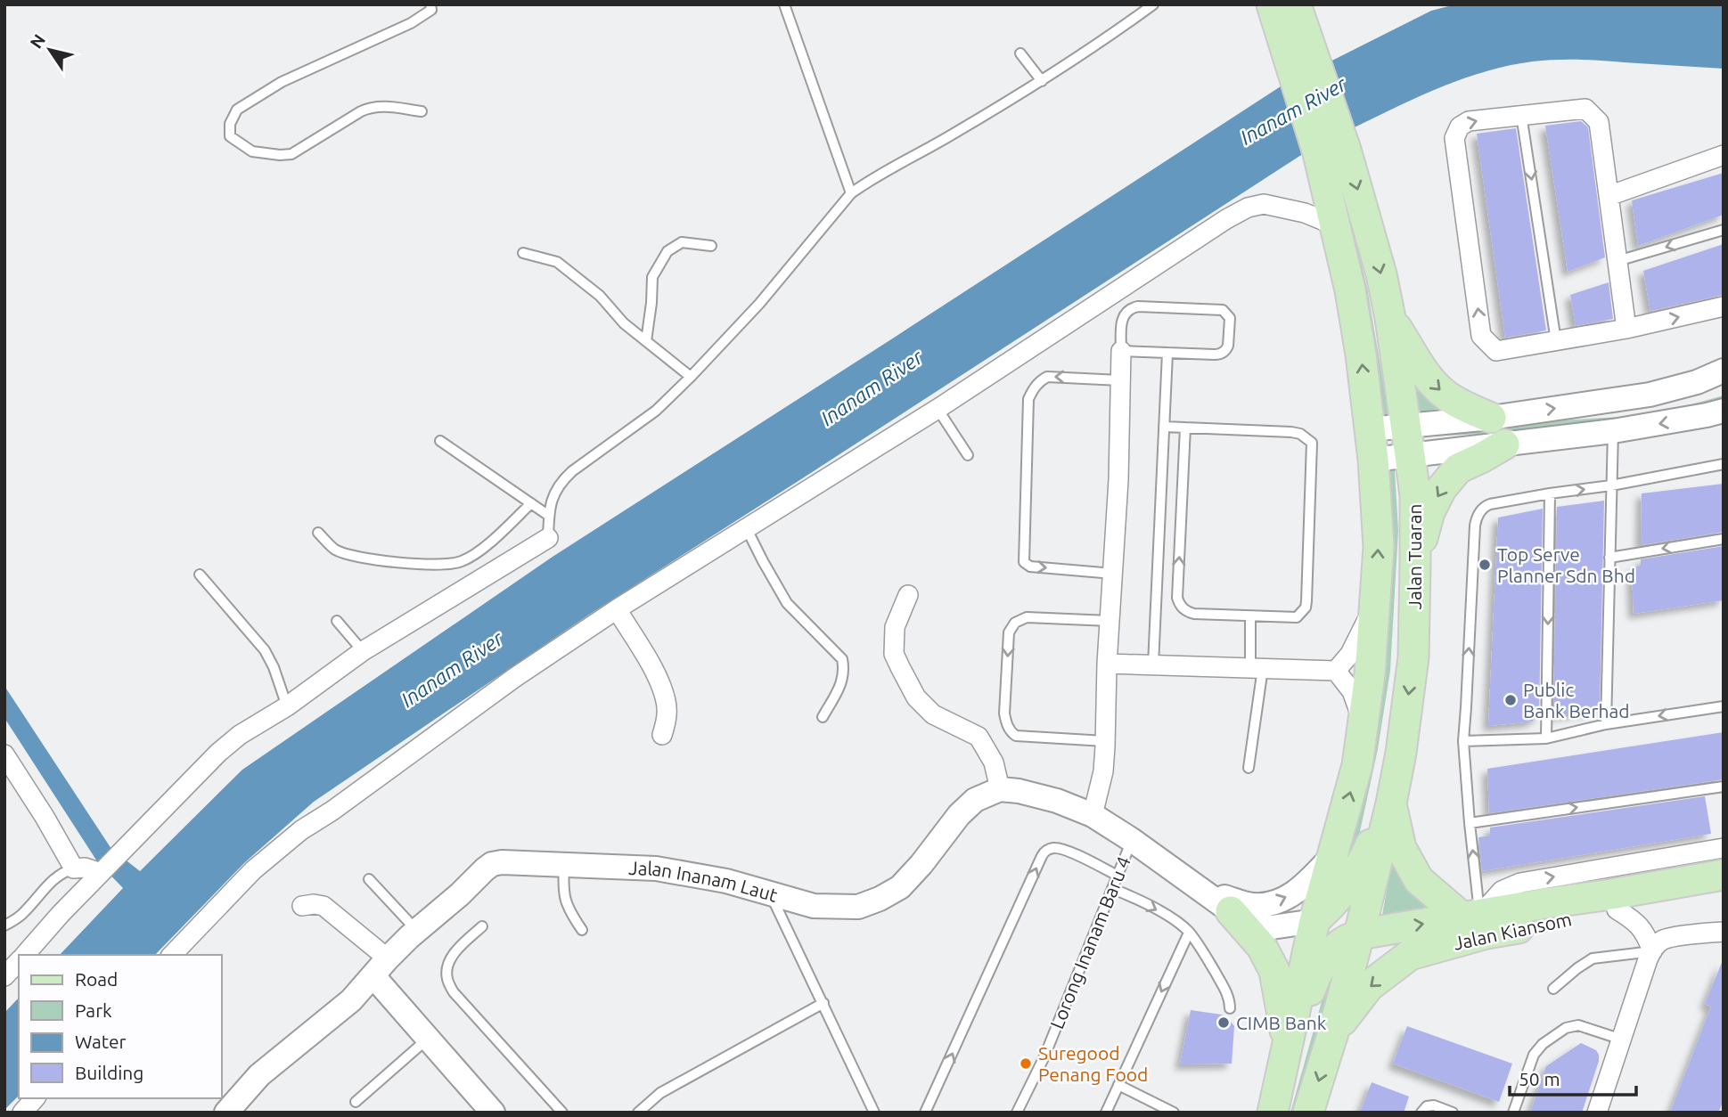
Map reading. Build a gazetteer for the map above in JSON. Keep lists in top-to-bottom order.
{
  "streets": {
    "main road": ["Jalan Tuaran", "Jalan Kiansom"],
    "street": ["Jalan Inanam Laut"],
    "lane": ["Lorong Inanam Baru 4"]
  },
  "crossings": [
    ["Jalan Tuaran", "Jalan Kiansom"]
  ],
  "water": ["Inanam River"],
  "places": [
    "Top Serve Planner Sdn Bhd",
    "Public Bank Berhad",
    "CIMB Bank",
    "Suregood Penang Food"
  ],
  "legend": [
    "Road",
    "Park",
    "Water",
    "Building"
  ],
  "scale_bar": "50 m",
  "north": "top left"
}
